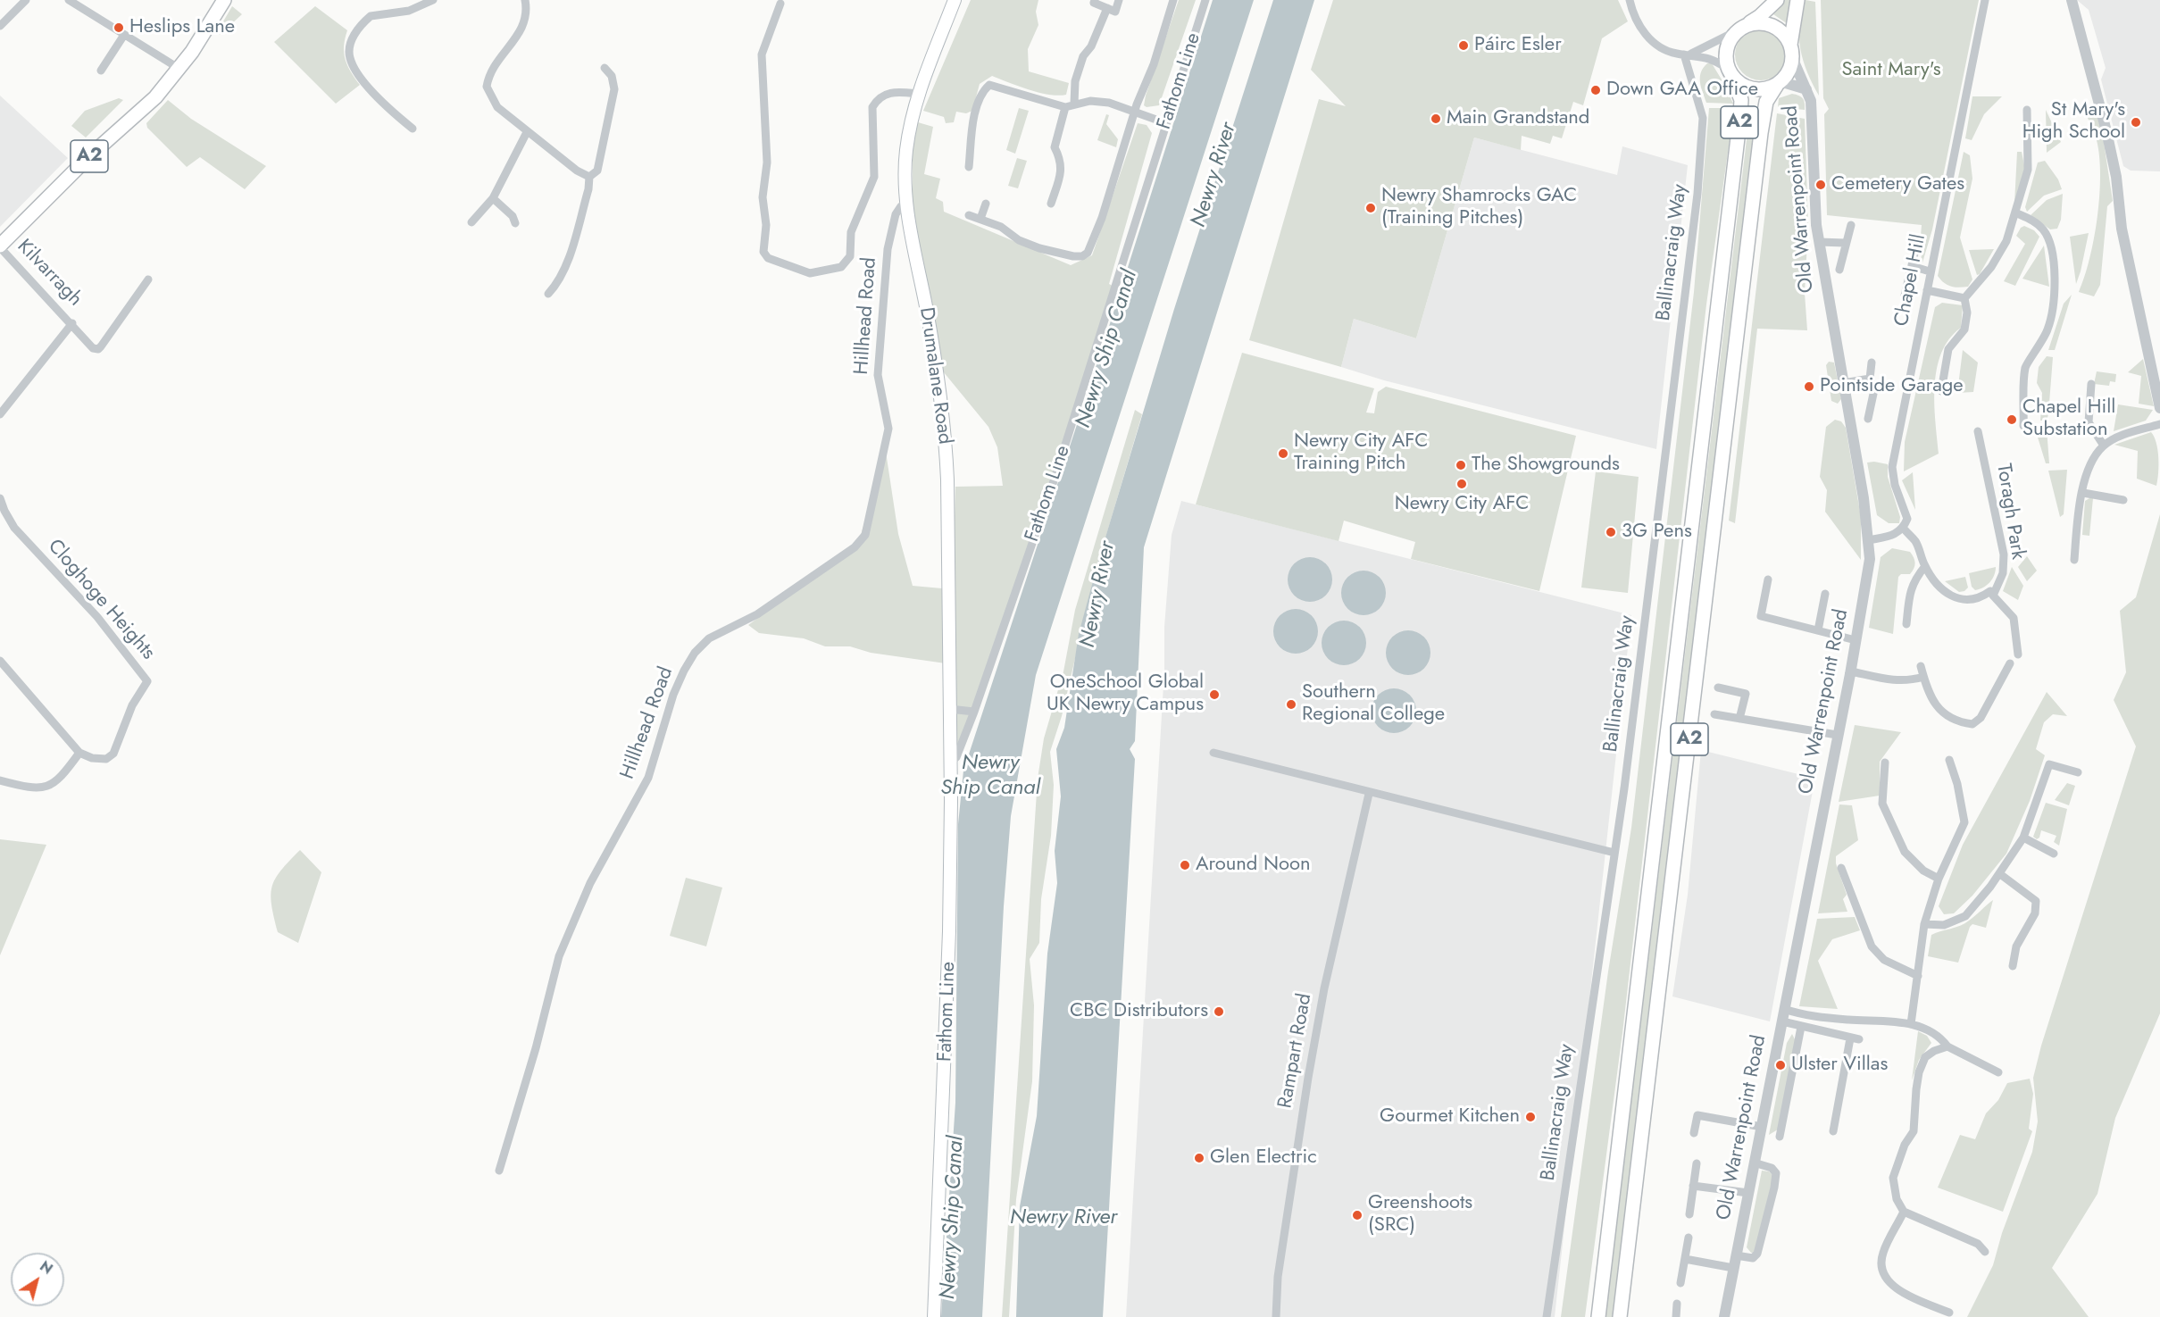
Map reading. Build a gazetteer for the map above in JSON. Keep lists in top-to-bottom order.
{
  "streets": {
    "main road": ["Fathom Line", "A2", "Drumalane Road"],
    "street": [
      "Old Warrenpoint Road",
      "Ballinacraig Way",
      "Kilvarragh",
      "Chapel Hill",
      "Hillhead Road",
      "Toragh Park",
      "Cloghoge Heights",
      "Rampart Road"
    ]
  },
  "crossings": [
    ["Fathom Line", "Drumalane Road"],
    ["A2", "Old Warrenpoint Road"],
    ["A2", "Kilvarragh"],
    ["Hillhead Road", "Drumalane Road"]
  ],
  "water": ["Newry River", "Newry Ship Canal"],
  "parks": ["Saint Mary's"],
  "places": [
    "Heslips Lane",
    "Páirc Esler",
    "Down GAA Office",
    "Main Grandstand",
    "St Mary's High School",
    "Cemetery Gates",
    "Newry Shamrocks GAC (Training Pitches)",
    "Pointside Garage",
    "Chapel Hill Substation",
    "Newry City AFC Training Pitch",
    "The Showgrounds",
    "Newry City AFC",
    "3G Pens",
    "OneSchool Global UK Newry Campus",
    "Southern Regional College",
    "Around Noon",
    "CBC Distributors",
    "Ulster Villas",
    "Gourmet Kitchen",
    "Glen Electric",
    "Greenshoots (SRC)"
  ],
  "north": "top right"
}
